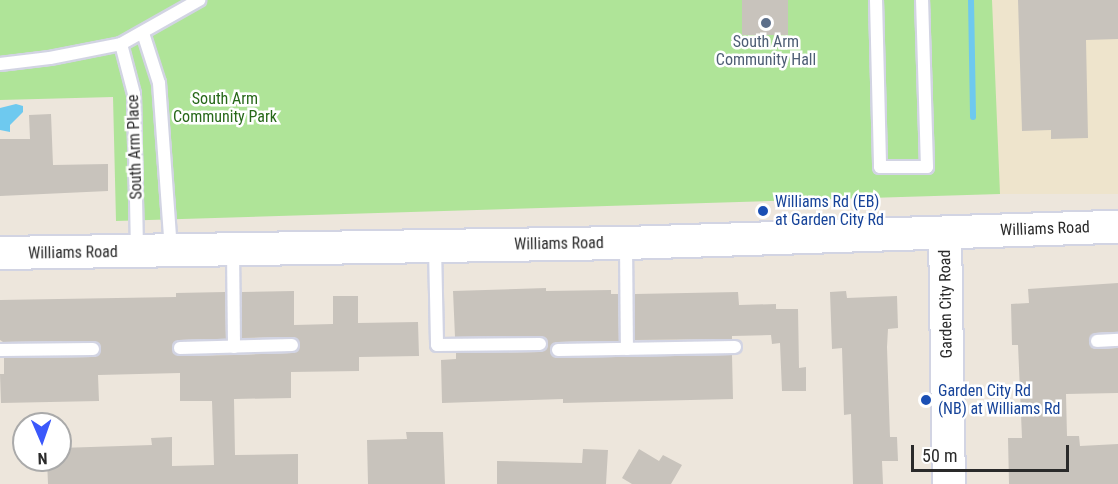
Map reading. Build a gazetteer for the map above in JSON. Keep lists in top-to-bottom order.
{
  "streets": {
    "street": ["Williams Road", "Garden City Road"],
    "lane": ["South Arm Place"]
  },
  "crossings": [
    ["South Arm Place", "Williams Road"],
    ["Williams Road", "Garden City Road"]
  ],
  "parks": ["South Arm Community Park"],
  "places": ["South Arm Community Hall", "Williams Rd (EB) at Garden City Rd", "Garden City Rd (NB) at Williams Rd"],
  "scale_bar": "50 m",
  "north": "bottom"
}
